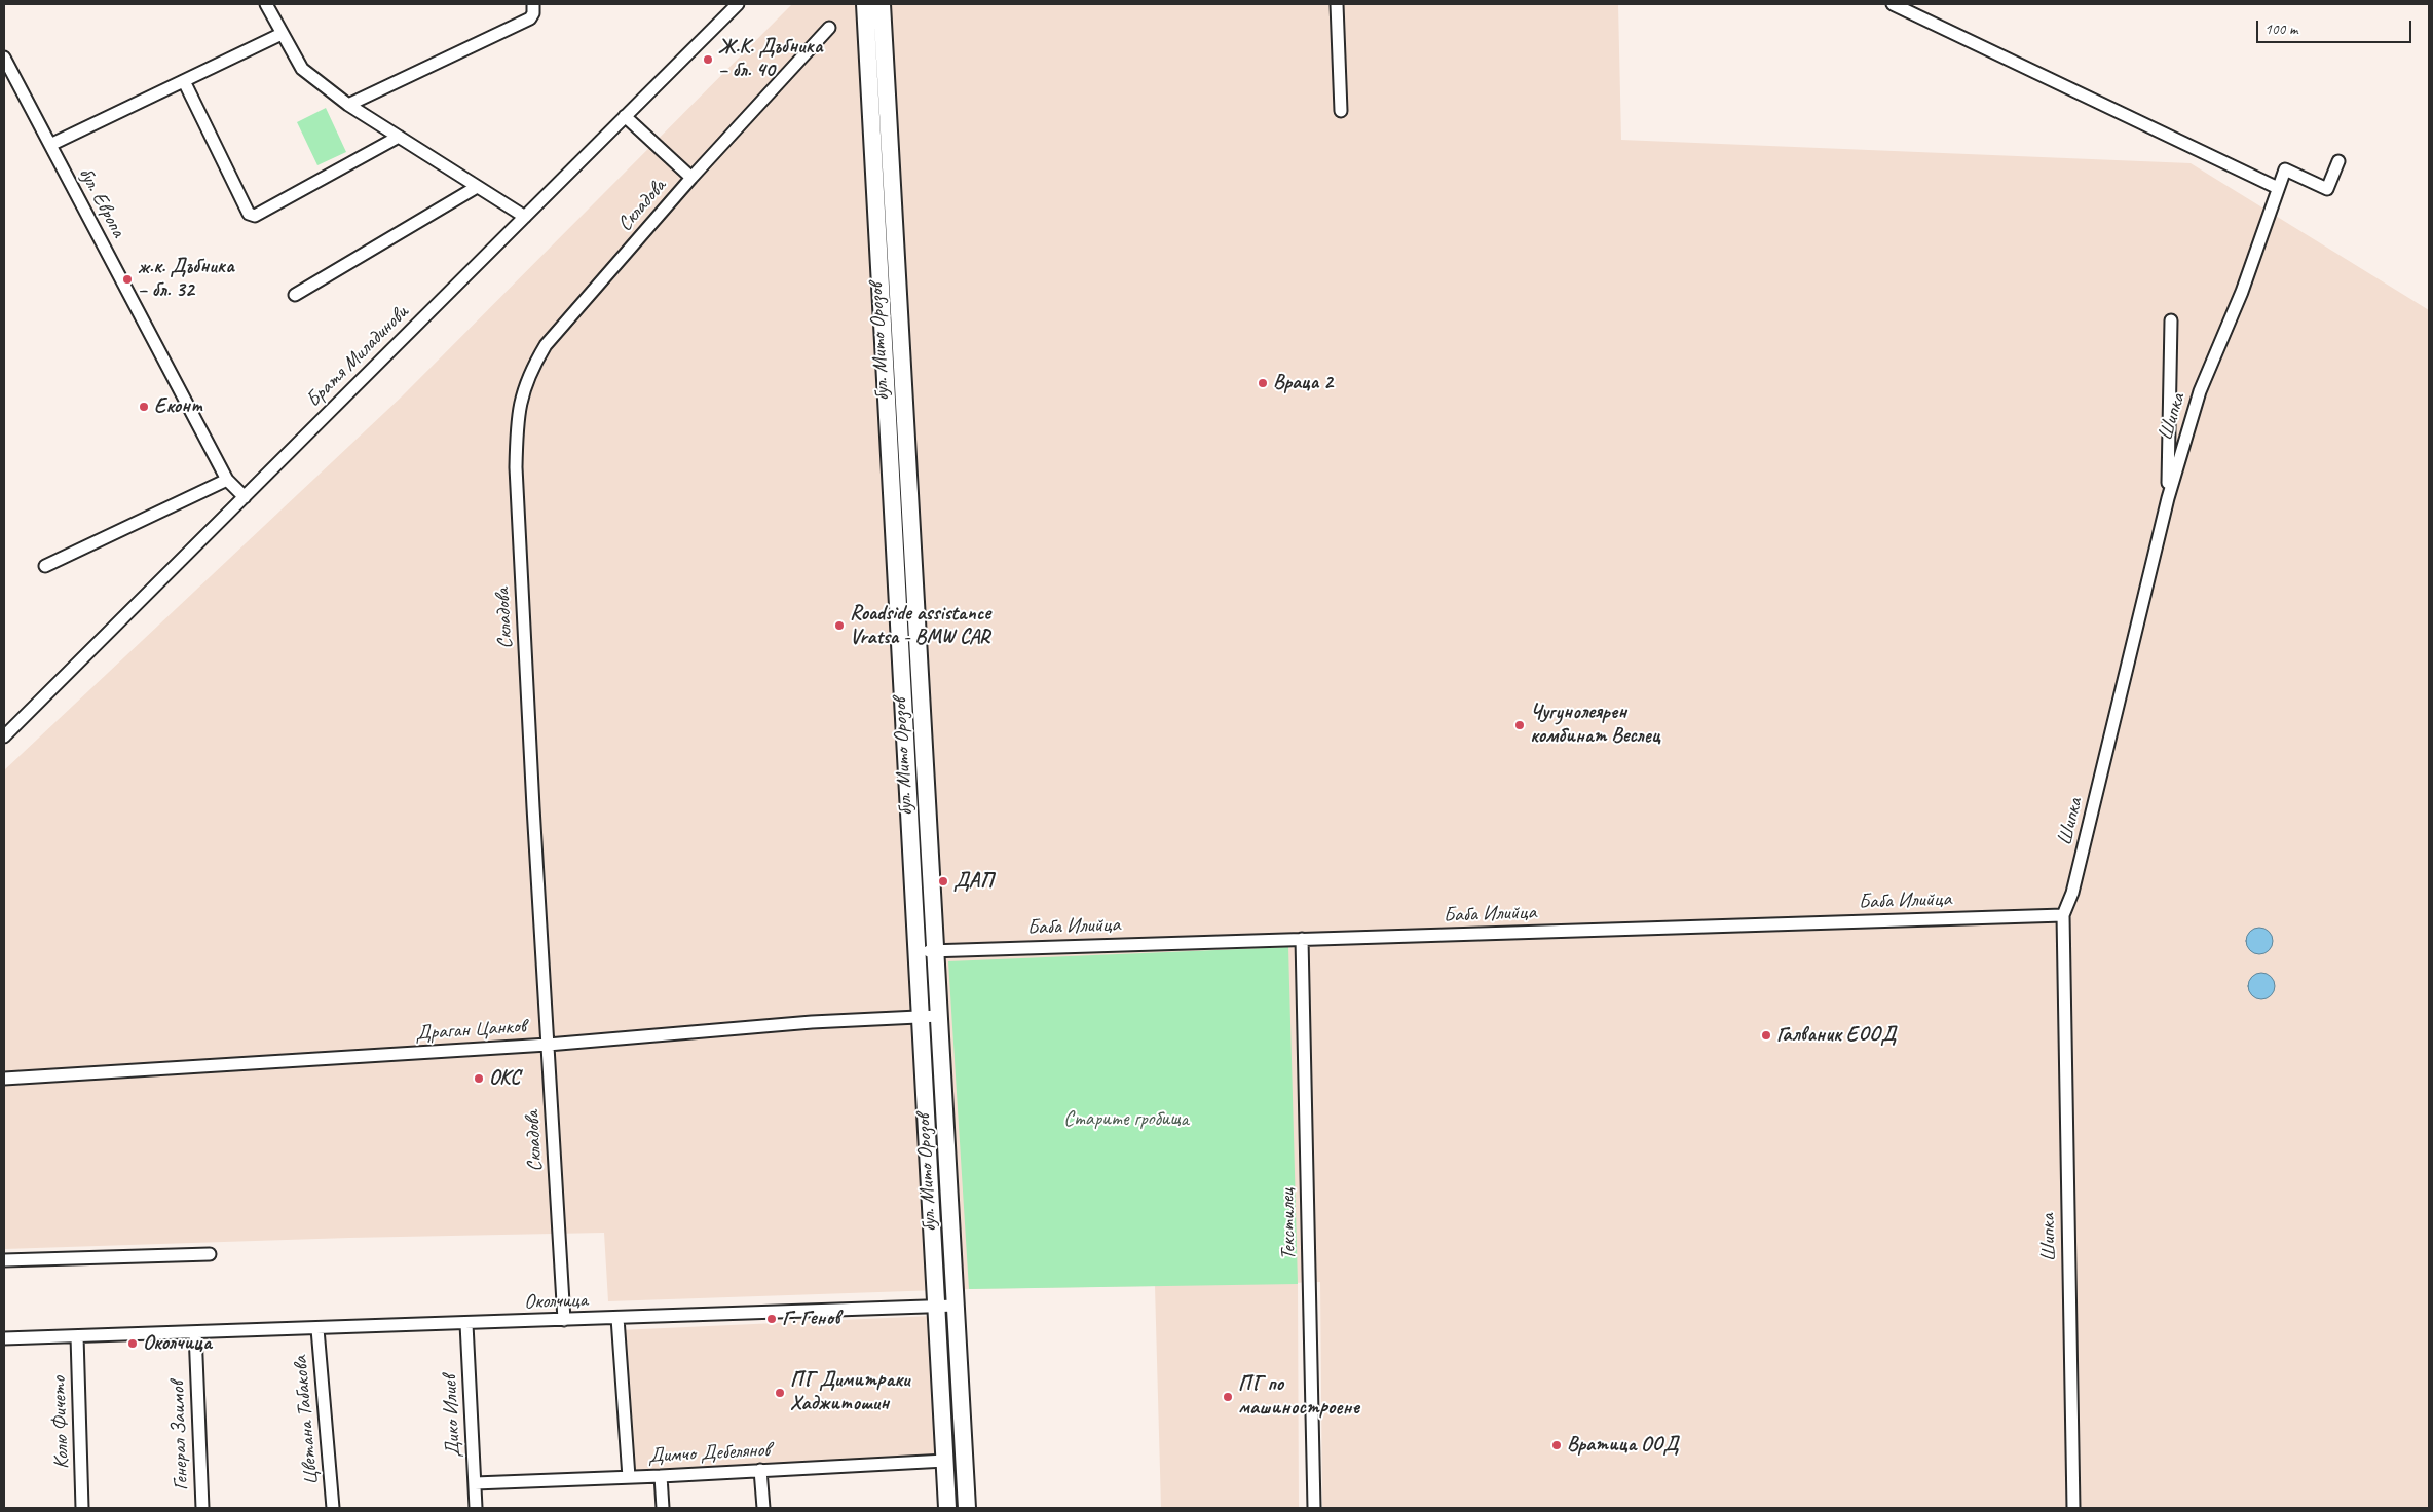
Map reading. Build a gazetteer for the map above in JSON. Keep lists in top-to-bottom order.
{
  "streets": {
    "main road": ["бул. Мито Орозов"],
    "street": [
      "бул. Европа",
      "Складова",
      "Братя Миладинови",
      "Шипка",
      "Баба Илийца",
      "Драган Цанков",
      "Текстилец",
      "Околчица",
      "Дико Илиев",
      "Цветана Табакова",
      "Колю Фичето",
      "Генерал Заимов",
      "Димчо Дебелянов"
    ]
  },
  "crossings": [
    ["бул. Европа", "Братя Миладинови"],
    ["Складова", "Драган Цанков"],
    ["Складова", "Околчица"],
    ["бул. Мито Орозов", "Баба Илийца"],
    ["бул. Мито Орозов", "Драган Цанков"],
    ["бул. Мито Орозов", "Околчица"],
    ["бул. Мито Орозов", "Димчо Дебелянов"],
    ["Шипка", "Баба Илийца"],
    ["Баба Илийца", "Текстилец"],
    ["Околчица", "Дико Илиев"],
    ["Околчица", "Цветана Табакова"],
    ["Околчица", "Колю Фичето"],
    ["Околчица", "Генерал Заимов"],
    ["Дико Илиев", "Димчо Дебелянов"]
  ],
  "parks": ["Старите гробища"],
  "places": [
    "Ж.К. Дъбника – бл. 40",
    "ж.к. Дъбника – бл. 32",
    "Враца 2",
    "Еконт",
    "Roadside assistance Vratsa - BMW CAR",
    "Чугунолеярен комбинат Веслец",
    "ДАП",
    "Галваник ЕООД",
    "OKC",
    "Г. Генов",
    "Околчица",
    "ПГ Димитраки Хаджитошин",
    "ПГ по машиностроене",
    "Вратица ООД"
  ],
  "scale_bar": "100 m"
}
